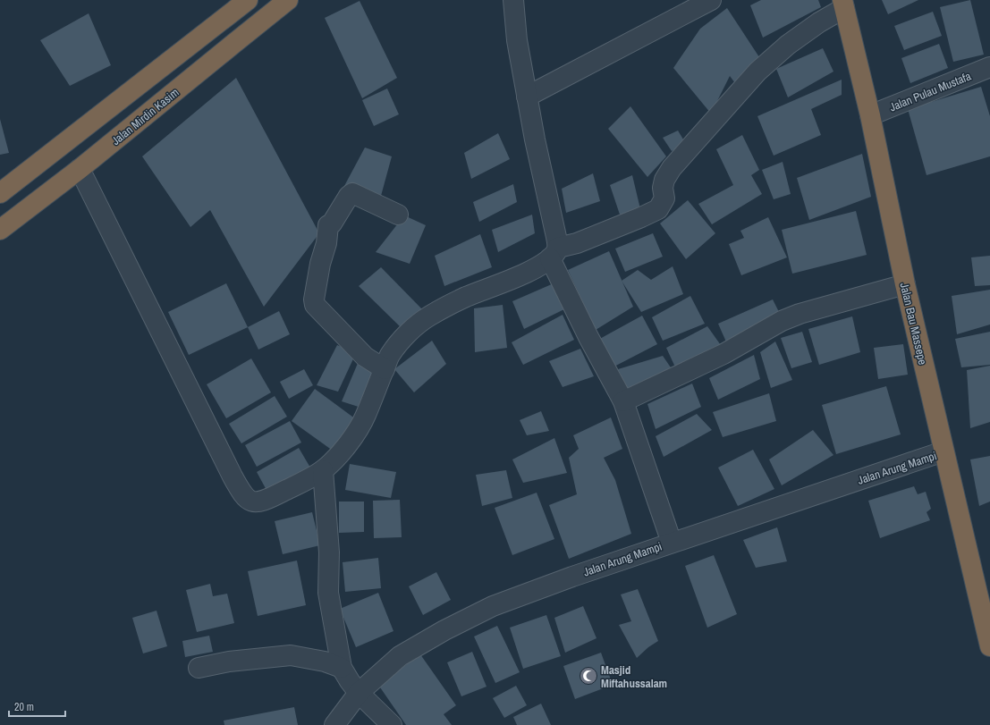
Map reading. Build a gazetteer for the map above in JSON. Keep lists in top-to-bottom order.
{
  "streets": {
    "highway": ["Jalan Mirdin Kasim", "Jalan Bau Massepe"],
    "street": ["Jalan Pulau Mustafa", "Jalan Arung Mampi"]
  },
  "crossings": [
    ["Jalan Pulau Mustafa", "Jalan Bau Massepe"],
    ["Jalan Bau Massepe", "Jalan Arung Mampi"]
  ],
  "places": {
    "mosque": ["Masjid Miftahussalam"]
  },
  "scale_bar": "20 m"
}
